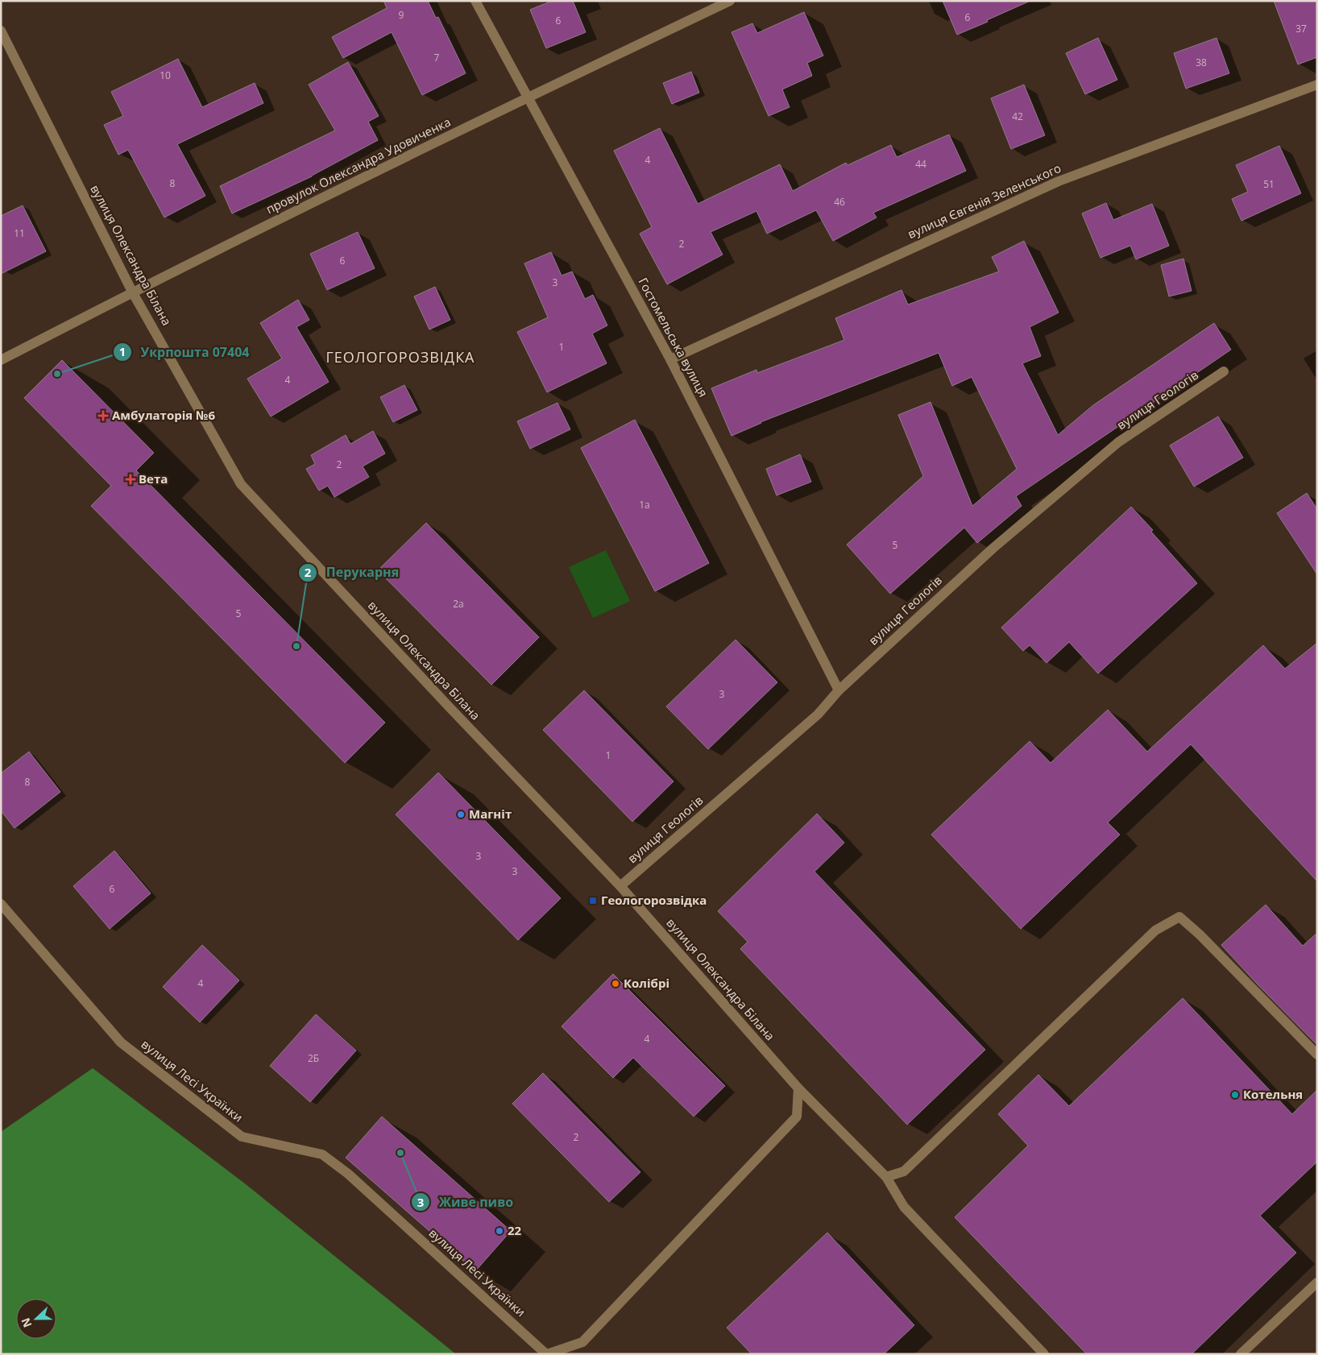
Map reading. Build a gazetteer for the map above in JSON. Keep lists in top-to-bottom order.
{
  "streets": {
    "street": [
      "провулок Олександра Удовиченка",
      "вулиця Євгенія Зеленського",
      "вулиця Олександра Білана",
      "Гостомельська вулиця",
      "вулиця Геологів",
      "вулиця Лесі Українки"
    ]
  },
  "crossings": [
    ["провулок Олександра Удовиченка", "вулиця Олександра Білана"],
    ["провулок Олександра Удовиченка", "Гостомельська вулиця"],
    ["вулиця Євгенія Зеленського", "Гостомельська вулиця"],
    ["вулиця Олександра Білана", "вулиця Геологів"],
    ["Гостомельська вулиця", "вулиця Геологів"]
  ],
  "districts": ["ГЕОЛОГОРОЗВІДКА"],
  "places": {
    "other": [
      "Укрпошта 07404",
      "Перукарня",
      "Магніт",
      "Колібрі",
      "Котельня",
      "Живе пиво",
      "22"
    ],
    "health": ["Амбулаторія №6", "Вета"],
    "transit": ["Геологорозвідка"]
  },
  "house_numbers": [
    "9",
    "6",
    "6",
    "37",
    "7",
    "38",
    "10",
    "42",
    "4",
    "44",
    "8",
    "51",
    "46",
    "11",
    "2",
    "6",
    "3",
    "1",
    "4",
    "2",
    "1а",
    "5",
    "2а",
    "5",
    "3",
    "1",
    "8",
    "3",
    "3",
    "6",
    "4",
    "4",
    "2Б",
    "2"
  ],
  "north": "left"
}
